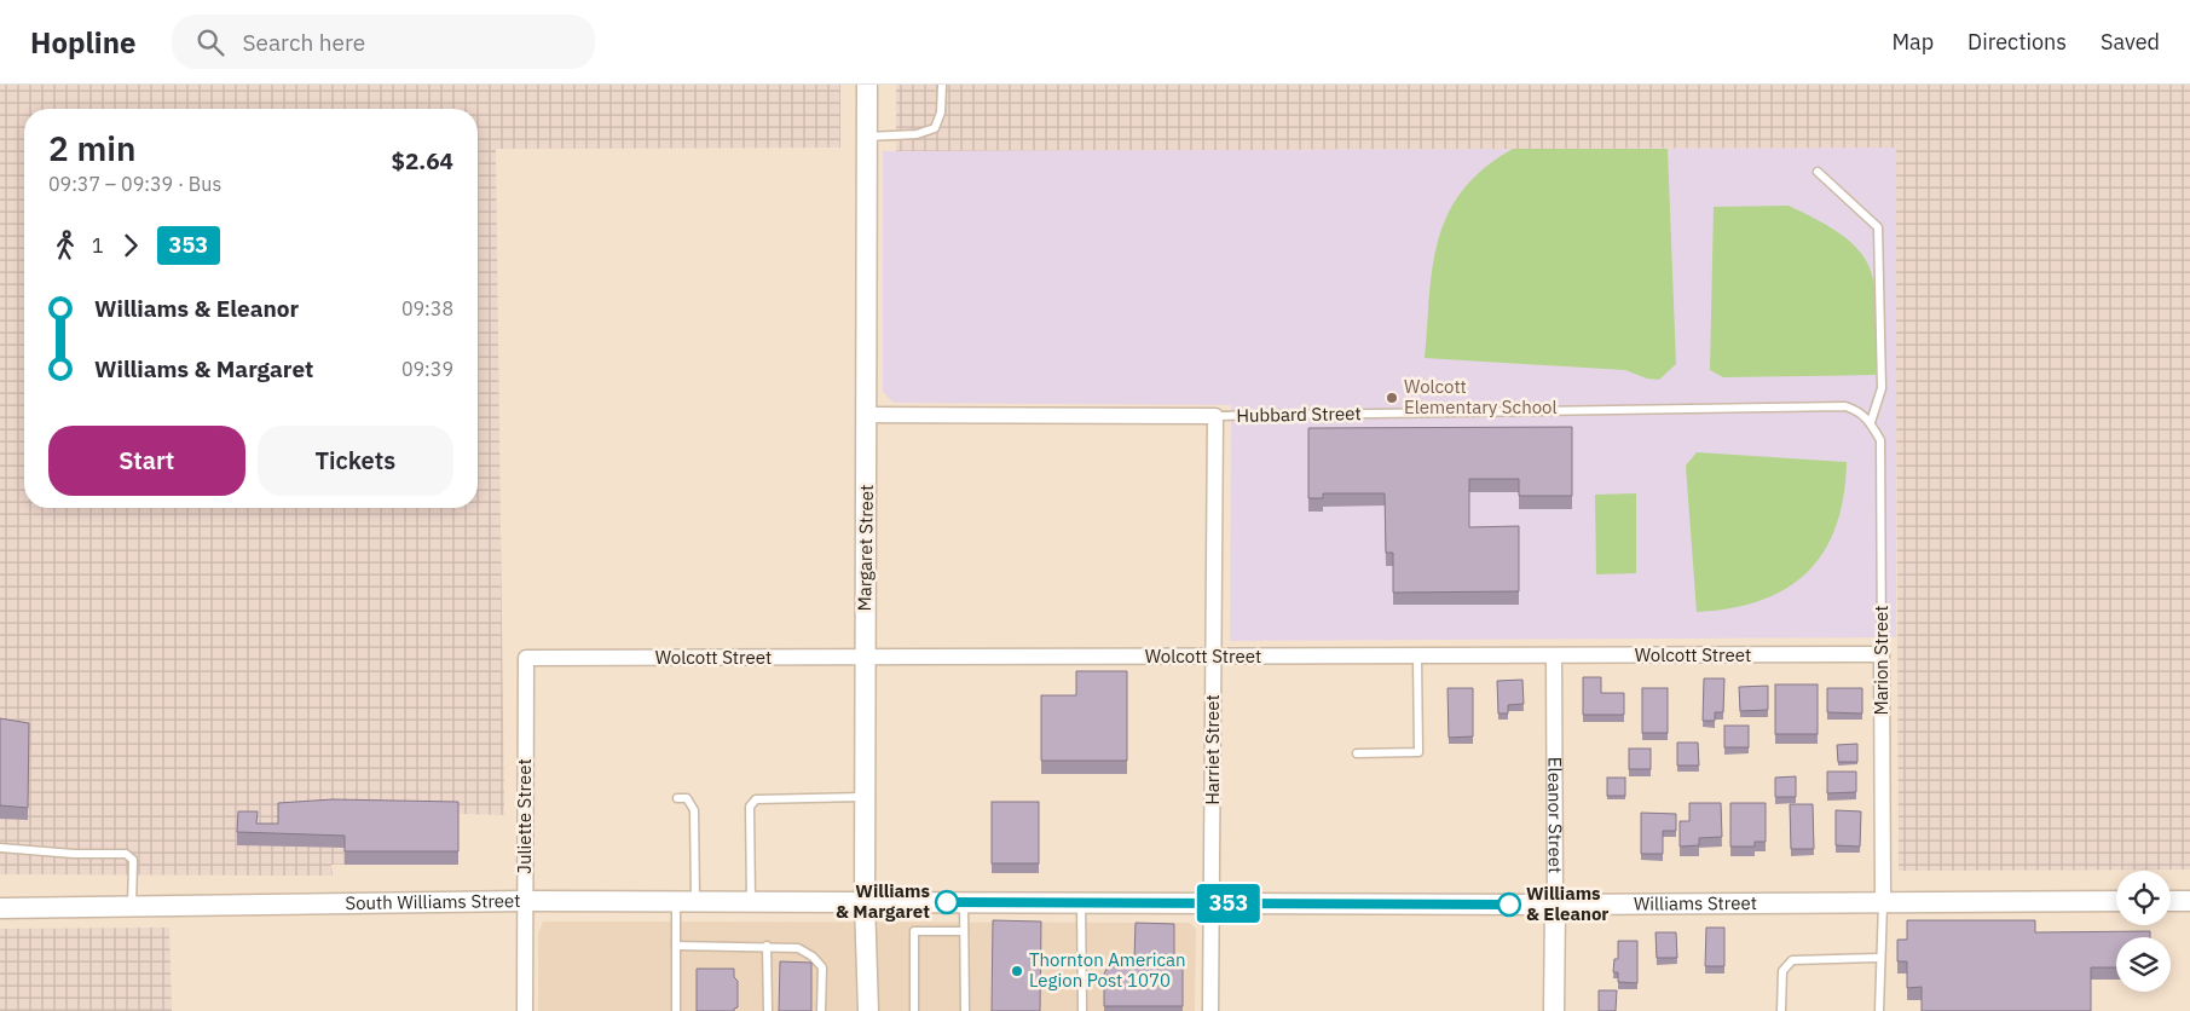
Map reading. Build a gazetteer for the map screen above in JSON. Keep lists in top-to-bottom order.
{
  "streets": {
    "street": [
      "Hubbard Street",
      "Margaret Street",
      "Wolcott Street",
      "Marion Street",
      "Harriet Street",
      "Eleanor Street",
      "Juliette Street",
      "South Williams Street",
      "Williams Street"
    ]
  },
  "crossings": [
    ["Hubbard Street", "Margaret Street"],
    ["Hubbard Street", "Marion Street"],
    ["Hubbard Street", "Harriet Street"],
    ["Margaret Street", "Wolcott Street"],
    ["Margaret Street", "South Williams Street"],
    ["Margaret Street", "Williams Street"],
    ["Wolcott Street", "Marion Street"],
    ["Wolcott Street", "Harriet Street"],
    ["Wolcott Street", "Eleanor Street"],
    ["Wolcott Street", "Juliette Street"],
    ["Marion Street", "Williams Street"],
    ["Harriet Street", "Williams Street"],
    ["Eleanor Street", "Williams Street"],
    ["Juliette Street", "South Williams Street"],
    ["South Williams Street", "Williams Street"]
  ],
  "places": [
    "Wolcott Elementary School",
    "Williams & Margaret",
    "Williams & Eleanor",
    "Thornton American Legion Post 1070"
  ],
  "lines": ["bus line 353"],
  "page": {
    "header": "Hopline",
    "search": "Search here",
    "nav": ["Map", "Directions", "Saved"],
    "on_map": "353",
    "heading": ["2 min", "09:37 – 09:39 · Bus", "$2.64"],
    "legs": ["1", "353"],
    "list": [
      {
        "name": "Williams & Eleanor",
        "value": "09:38"
      },
      {
        "name": "Williams & Margaret",
        "value": "09:39"
      }
    ],
    "buttons": ["Start", "Tickets"]
  }
}
